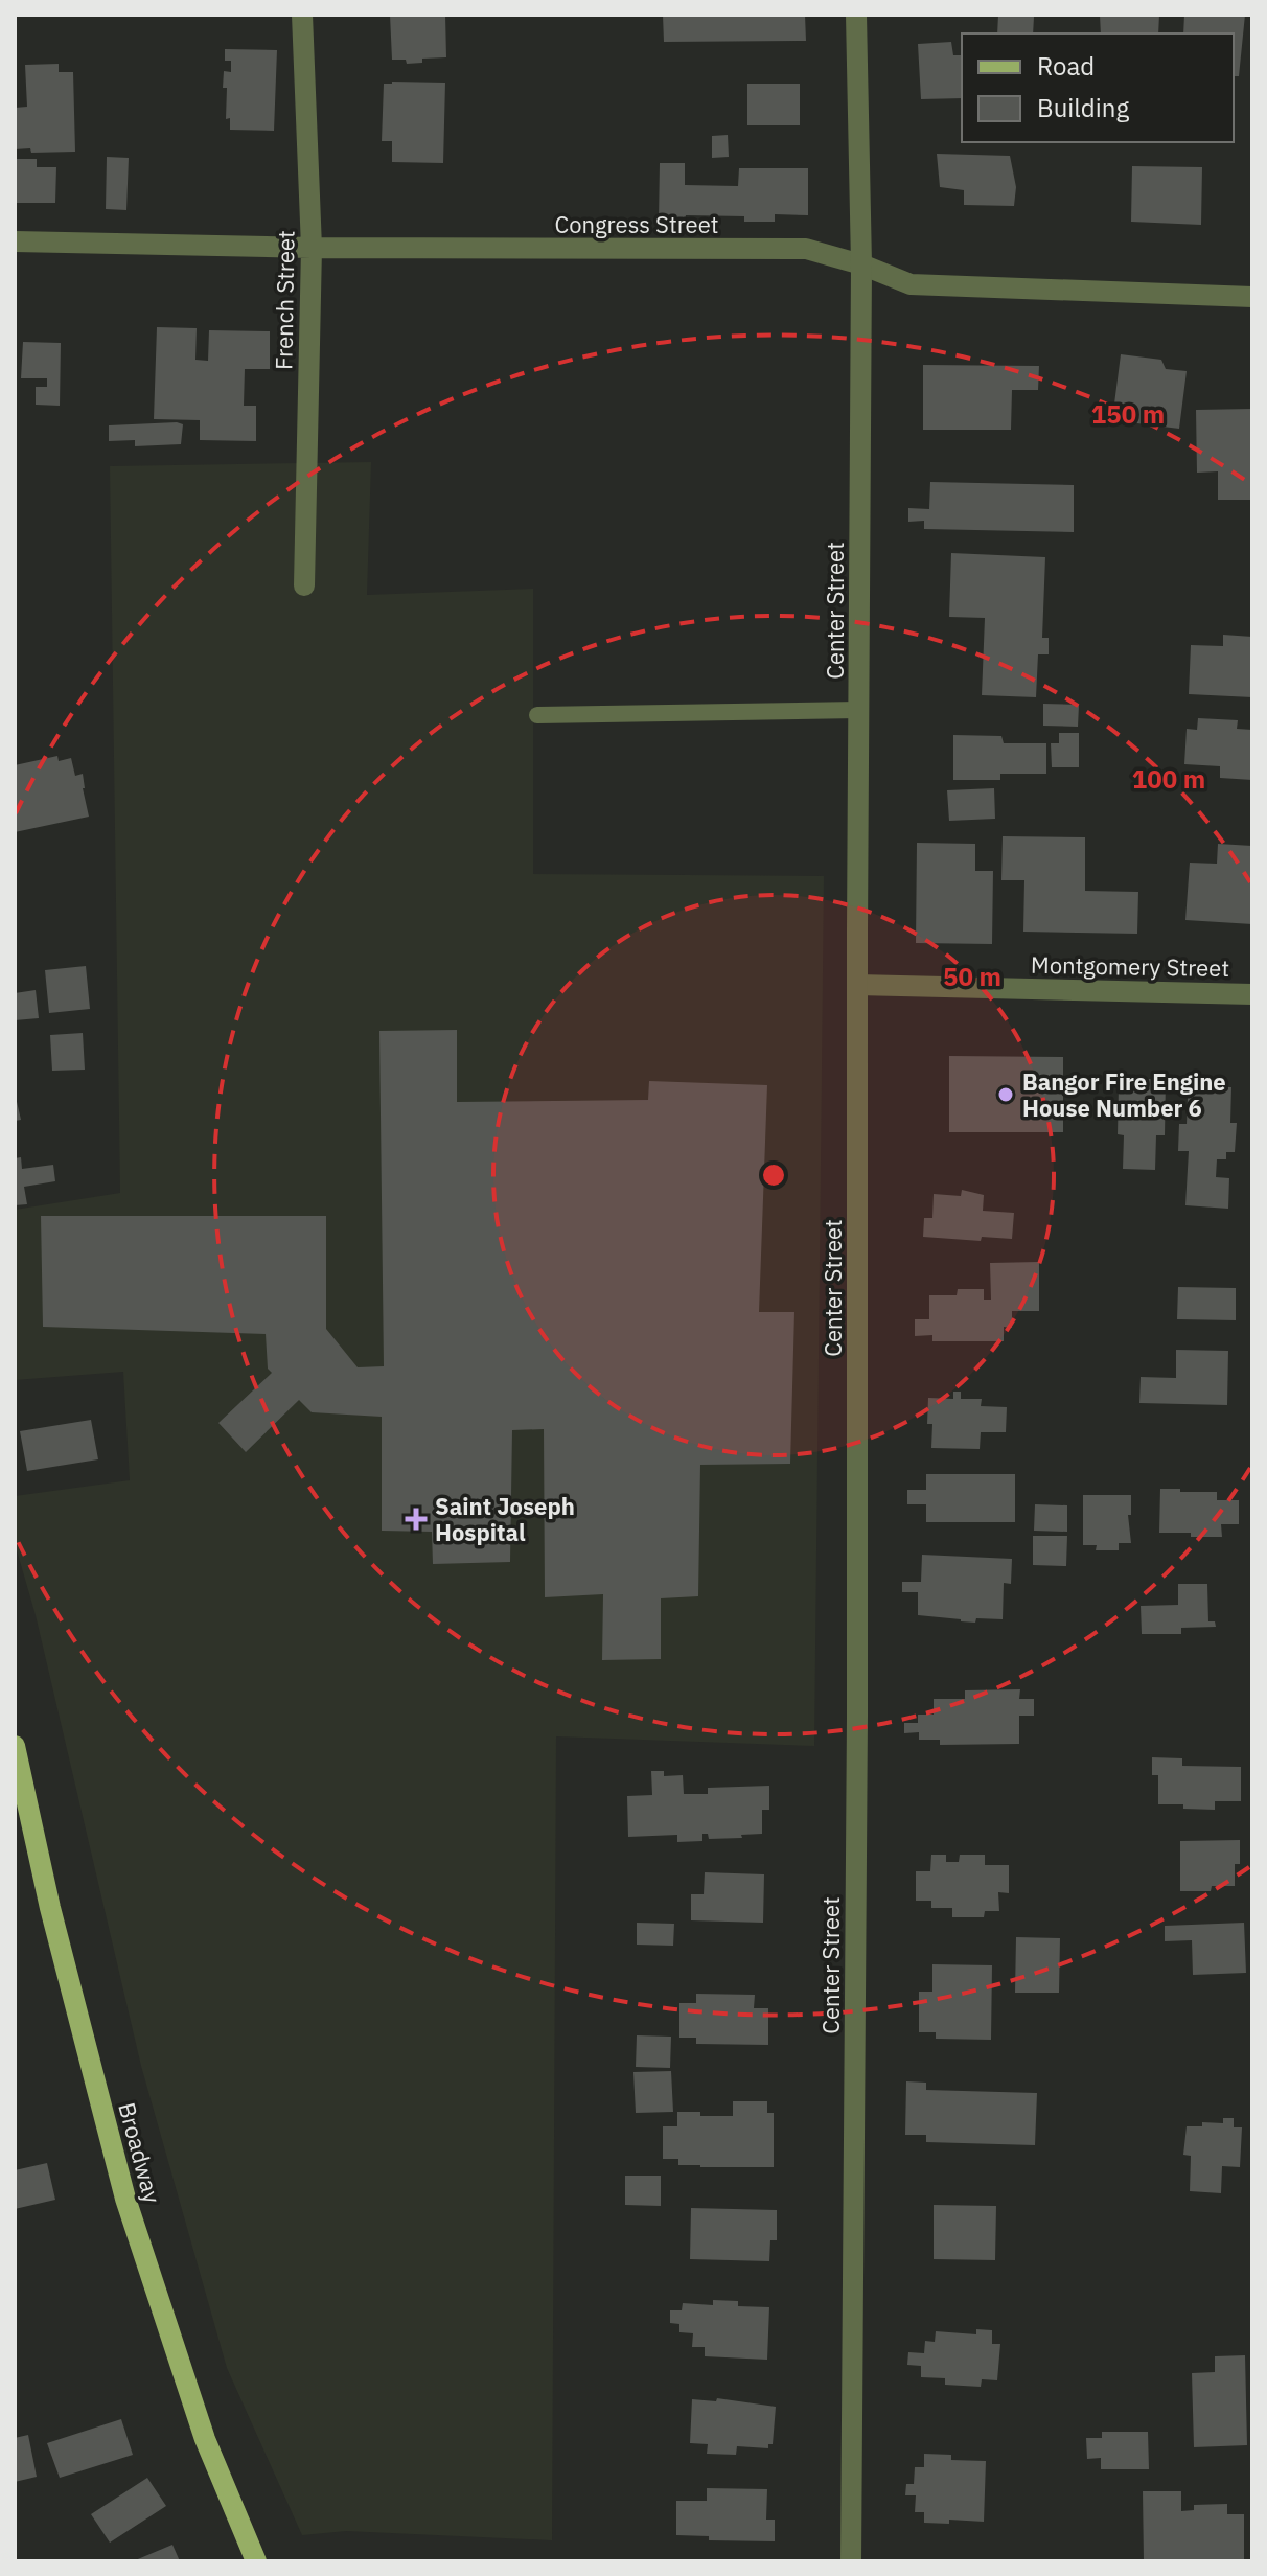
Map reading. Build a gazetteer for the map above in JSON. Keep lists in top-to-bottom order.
{
  "streets": {
    "main road": ["Broadway"],
    "street": [
      "Congress Street",
      "French Street",
      "Center Street",
      "Montgomery Street"
    ]
  },
  "crossings": [
    ["Congress Street", "French Street"],
    ["Congress Street", "Center Street"],
    ["Center Street", "Montgomery Street"]
  ],
  "places": {
    "other": ["Bangor Fire Engine House Number 6"],
    "health": ["Saint Joseph Hospital"]
  },
  "legend": ["Road", "Building"],
  "rings": ["150 m", "100 m", "50 m"]
}
